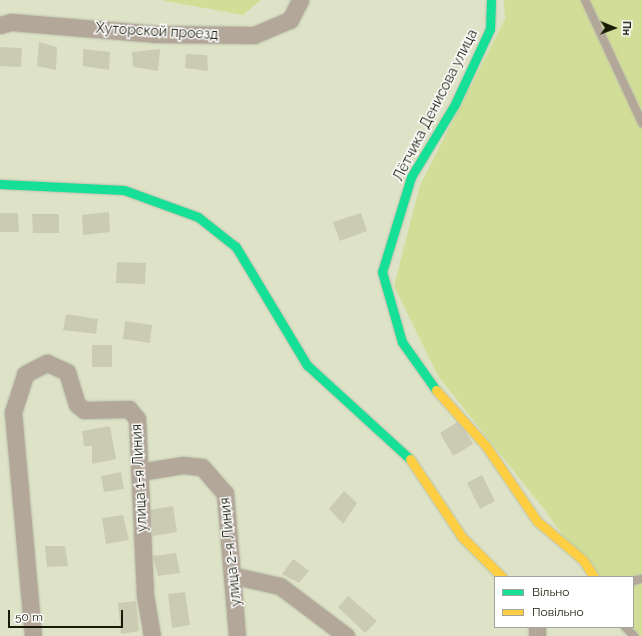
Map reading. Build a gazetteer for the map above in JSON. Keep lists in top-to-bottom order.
{
  "streets": {
    "street": [
      "Хуторской проезд",
      "Лётчика Денисова улица",
      "улица 1-я Линия",
      "улица 2-я Линия"
    ]
  },
  "crossings": [
    ["улица 1-я Линия", "улица 2-я Линия"]
  ],
  "legend": ["Вільно", "Повільно"],
  "scale_bar": "50 m",
  "north": "right"
}
